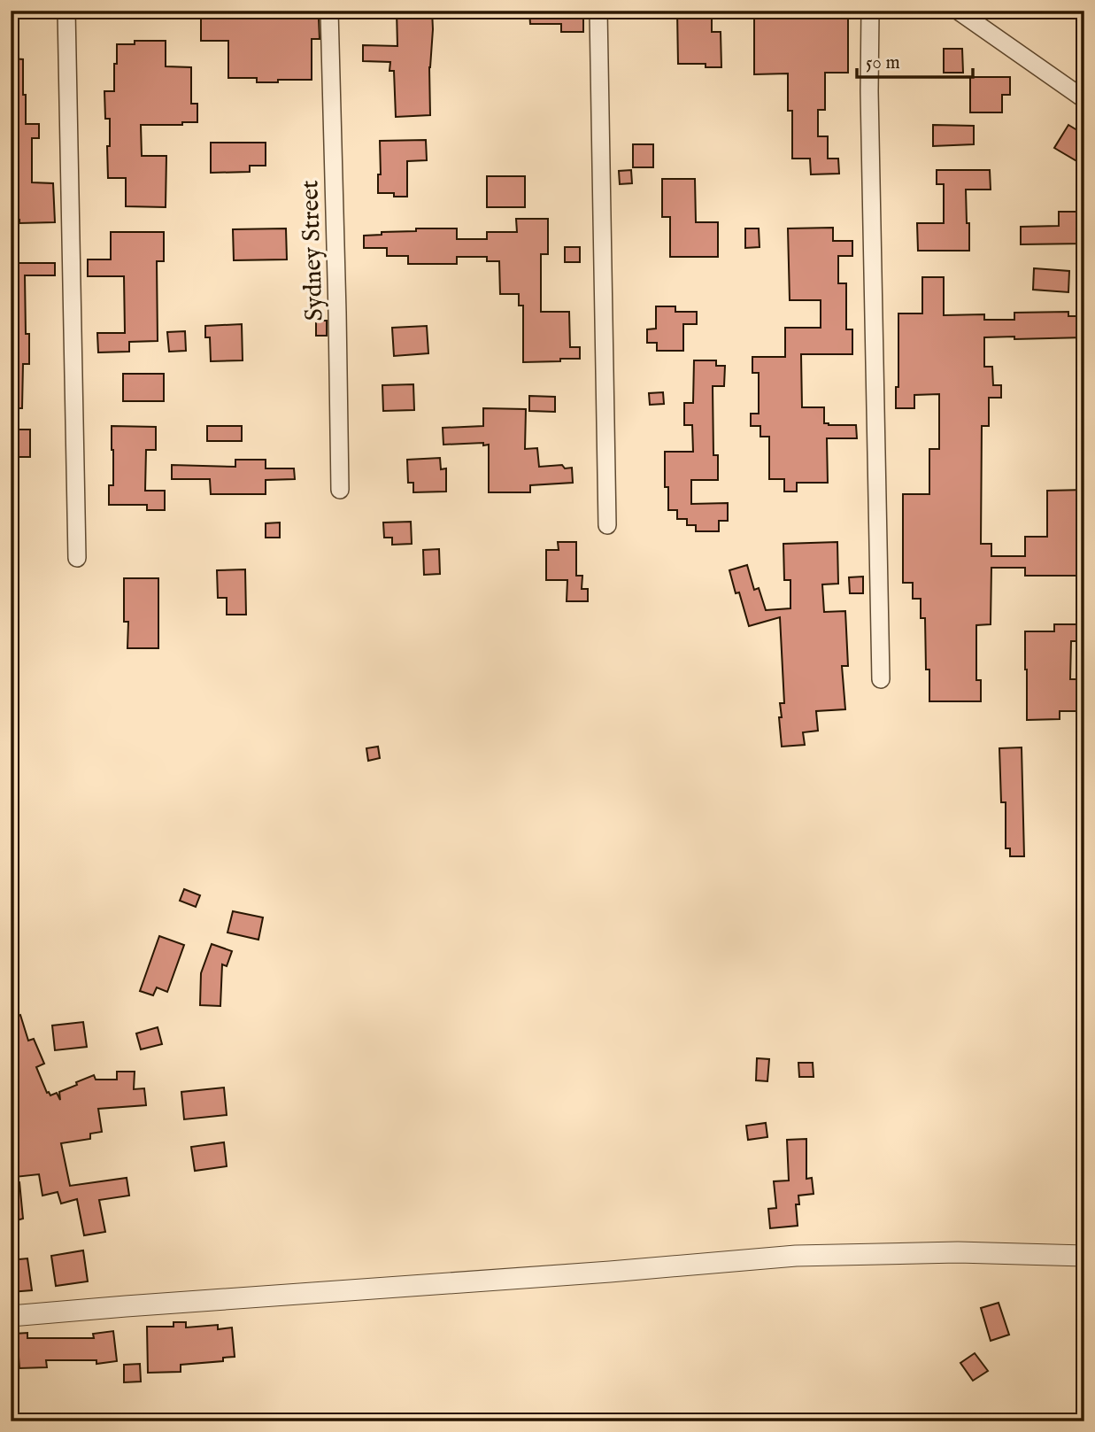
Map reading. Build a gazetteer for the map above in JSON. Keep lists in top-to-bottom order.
{
  "streets": {
    "street": ["Sydney Street"]
  },
  "scale_bar": "50 m"
}
